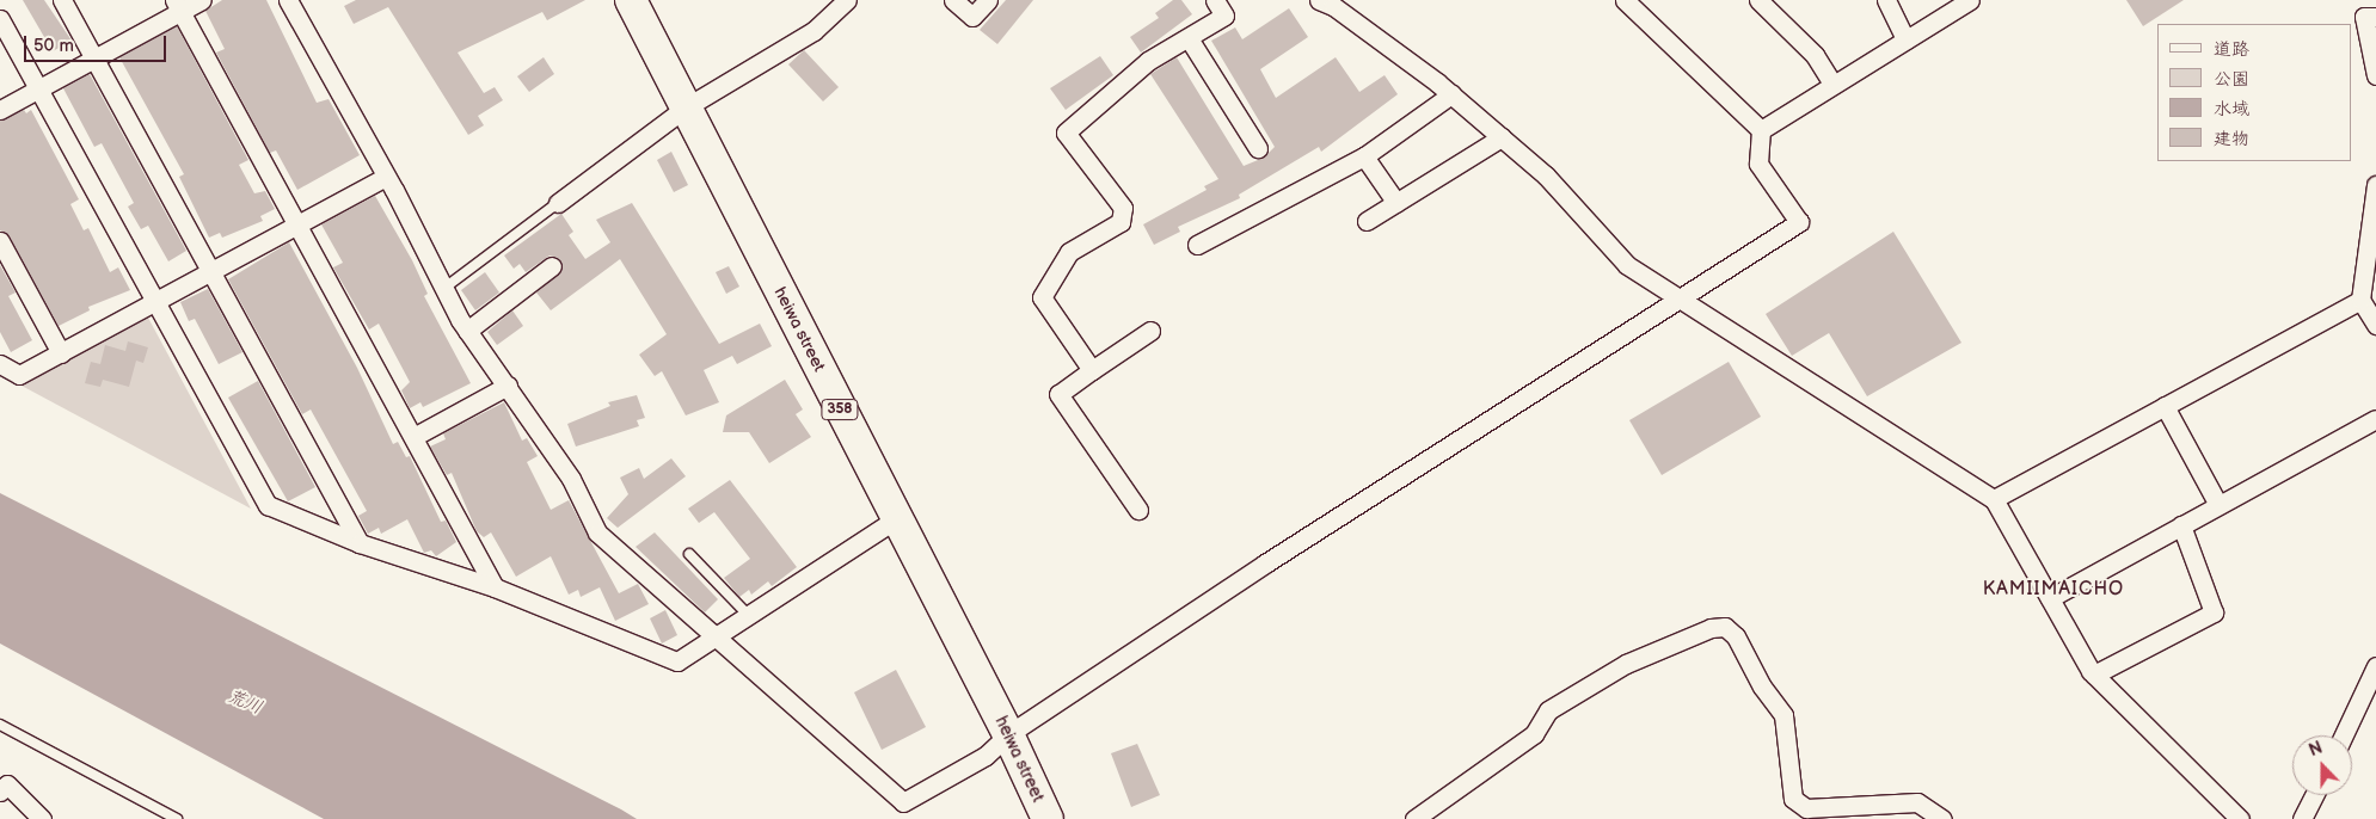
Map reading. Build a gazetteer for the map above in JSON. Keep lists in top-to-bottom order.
{
  "streets": {
    "highway": ["heiwa street", "358"]
  },
  "districts": ["KAMIIMAICHO"],
  "water": ["荒川"],
  "legend": [
    "道路",
    "公園",
    "水域",
    "建物"
  ],
  "scale_bar": "50 m",
  "north": "top"
}
